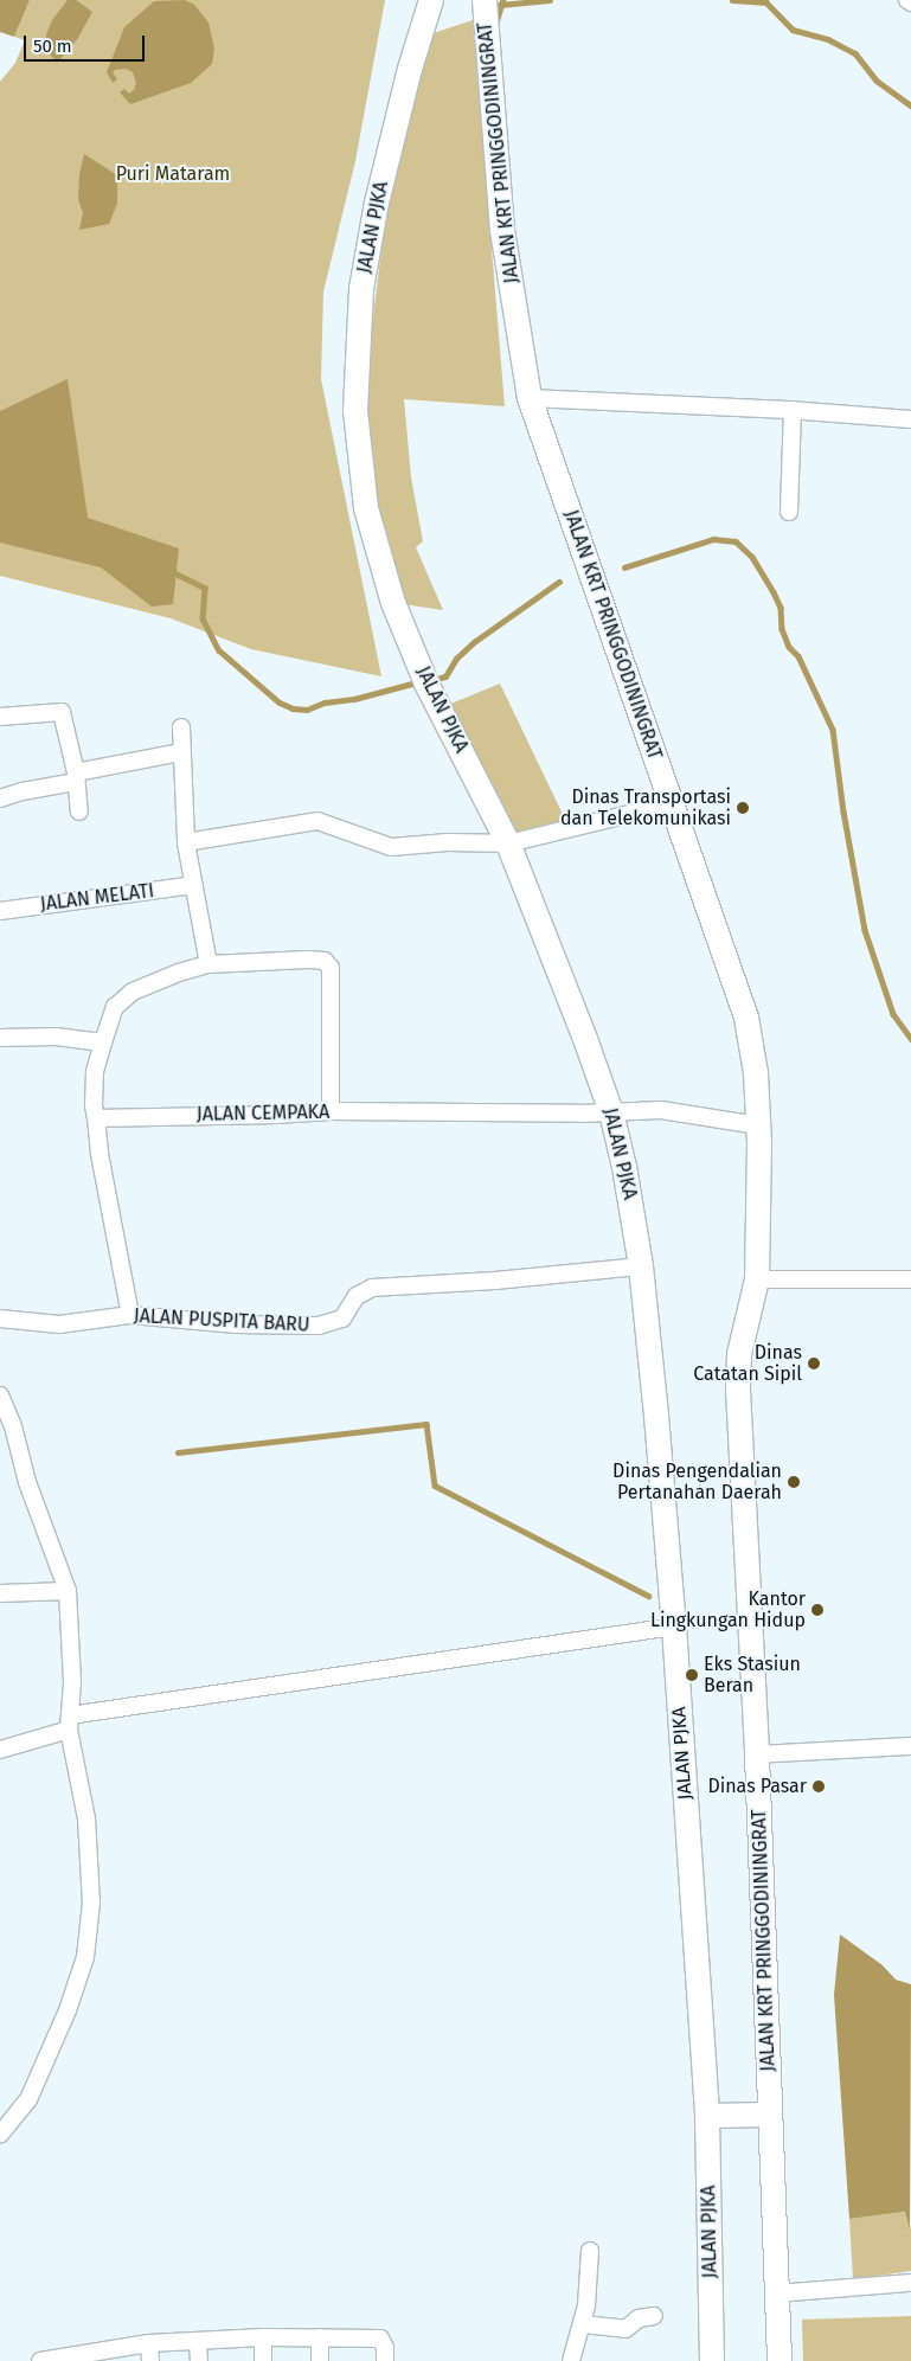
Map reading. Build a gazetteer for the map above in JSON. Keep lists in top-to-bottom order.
{
  "streets": {
    "main road": ["JALAN KRT PRINGGODININGRAT", "JALAN PJKA"],
    "street": ["JALAN MELATI", "JALAN CEMPAKA", "JALAN PUSPITA BARU"]
  },
  "crossings": [
    ["JALAN KRT PRINGGODININGRAT", "JALAN CEMPAKA"],
    ["JALAN PJKA", "JALAN CEMPAKA"],
    ["JALAN PJKA", "JALAN PUSPITA BARU"]
  ],
  "parks": ["Puri Mataram"],
  "places": [
    "Dinas Transportasi dan Telekomunikasi",
    "Dinas Catatan Sipil",
    "Dinas Pengendalian Pertanahan Daerah",
    "Kantor Lingkungan Hidup",
    "Eks Stasiun Beran",
    "Dinas Pasar"
  ],
  "scale_bar": "50 m"
}
